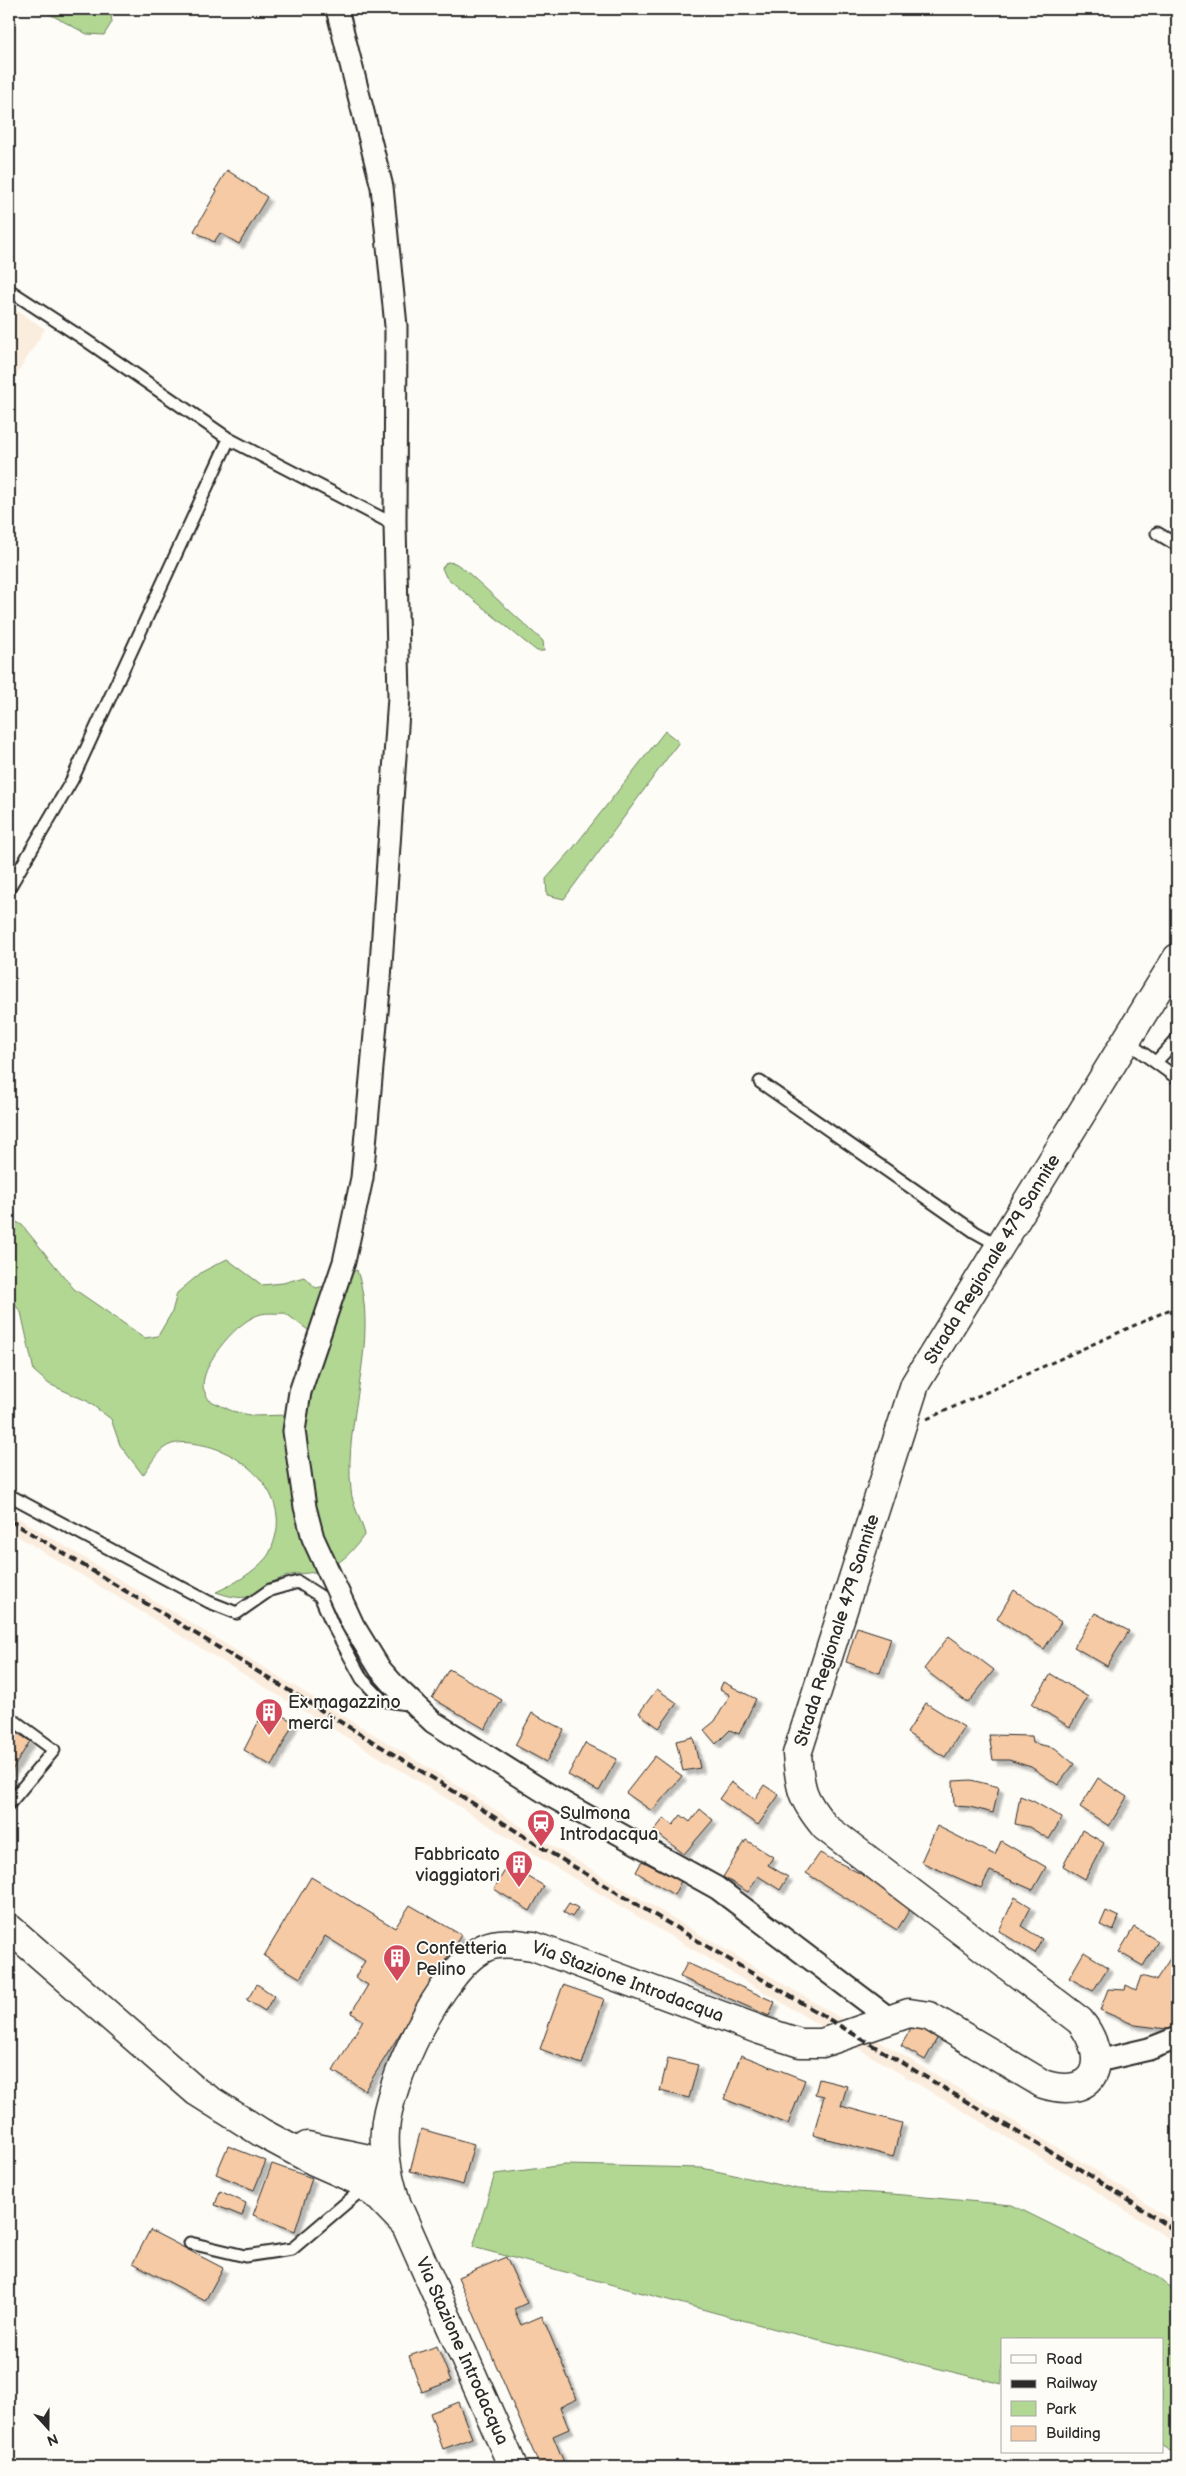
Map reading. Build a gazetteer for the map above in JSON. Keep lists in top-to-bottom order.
{
  "streets": {
    "main road": ["Strada Regionale 479 Sannite", "Via Stazione Introdacqua"]
  },
  "places": {
    "building": ["Ex magazzino merci", "Fabbricato viaggiatori", "Confetteria Pelino"],
    "station": ["Sulmona Introdacqua"]
  },
  "legend": [
    "Road",
    "Railway",
    "Park",
    "Building"
  ],
  "north": "bottom"
}
